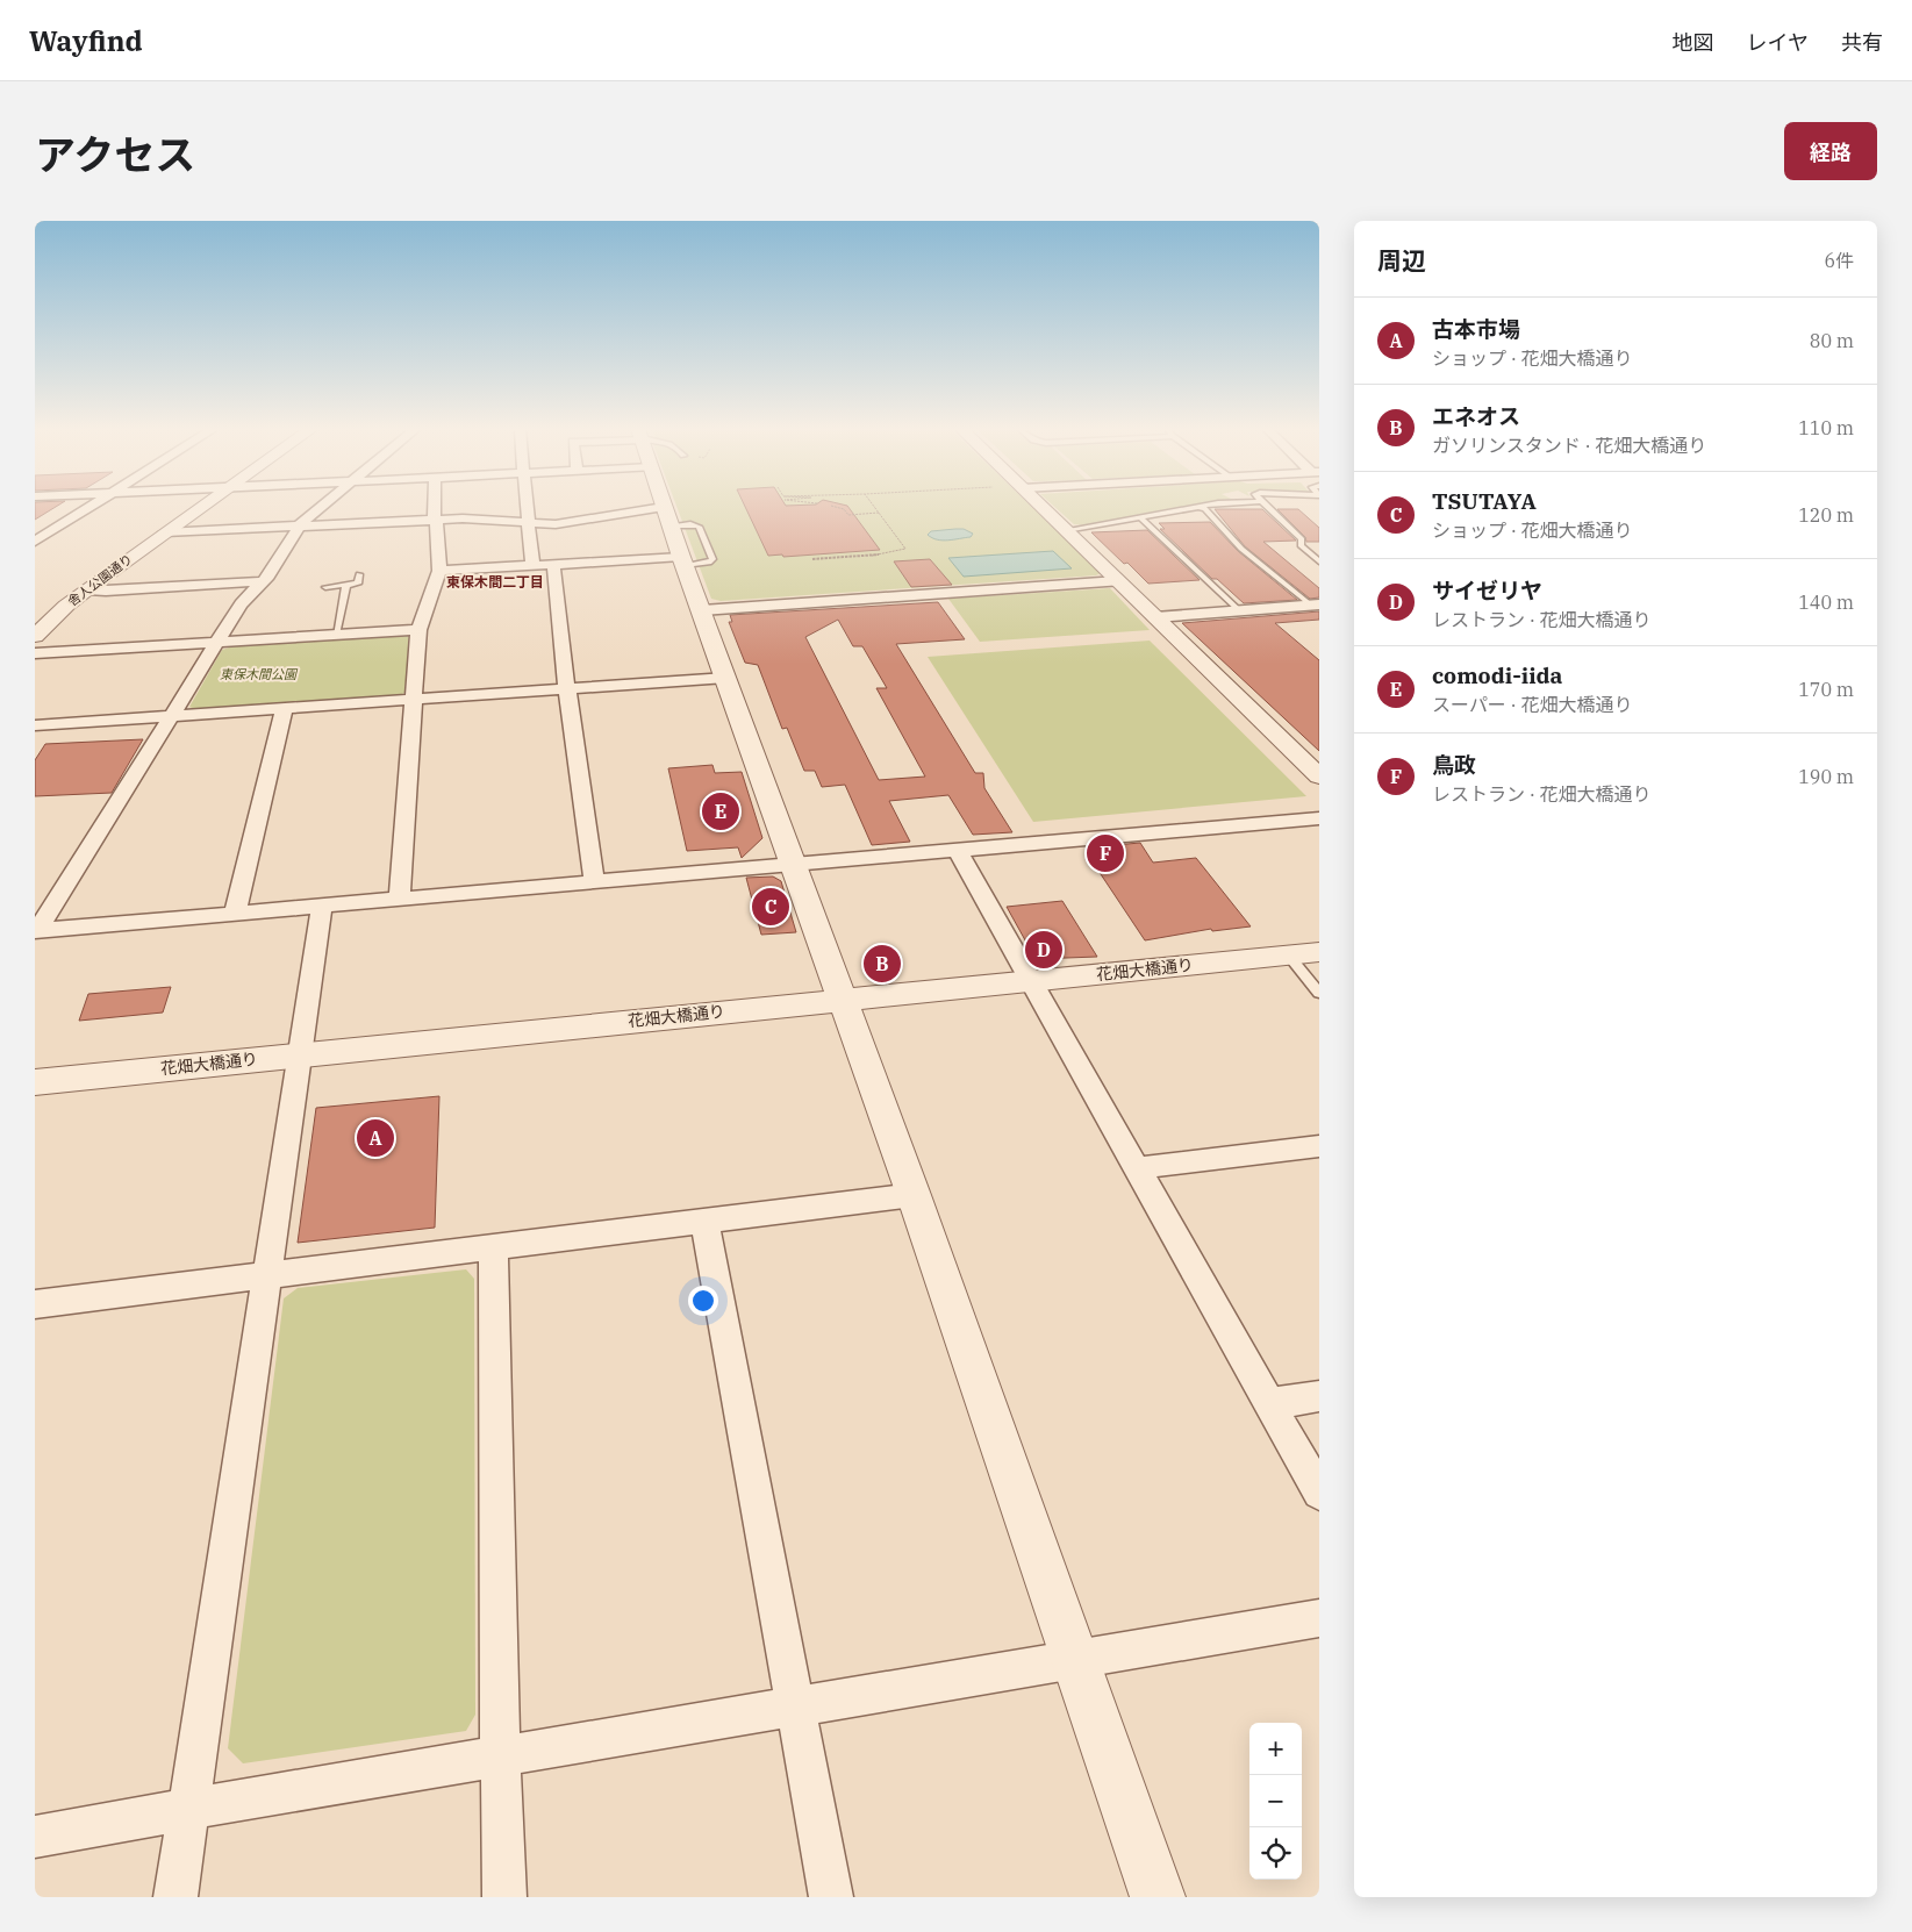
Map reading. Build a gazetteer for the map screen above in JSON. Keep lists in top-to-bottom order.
{
  "streets": {
    "street": ["舎人公園通り", "花畑大橋通り"]
  },
  "districts": ["東保木間二丁目"],
  "parks": ["東保木間公園"],
  "page": {
    "header": "Wayfind",
    "nav": ["地図", "レイヤ", "共有"],
    "title": "アクセス",
    "buttons": "経路",
    "heading": ["周辺", "6件"],
    "list": [
      {
        "mark": "A",
        "name": "古本市場",
        "note": "ショップ · 花畑大橋通り",
        "value": "80 m"
      },
      {
        "mark": "B",
        "name": "エネオス",
        "note": "ガソリンスタンド · 花畑大橋通り",
        "value": "110 m"
      },
      {
        "mark": "C",
        "name": "TSUTAYA",
        "note": "ショップ · 花畑大橋通り",
        "value": "120 m"
      },
      {
        "mark": "D",
        "name": "サイゼリヤ",
        "note": "レストラン · 花畑大橋通り",
        "value": "140 m"
      },
      {
        "mark": "E",
        "name": "comodi-iida",
        "note": "スーパー · 花畑大橋通り",
        "value": "170 m"
      },
      {
        "mark": "F",
        "name": "鳥政",
        "note": "レストラン · 花畑大橋通り",
        "value": "190 m"
      }
    ],
    "pins": [
      "E",
      "F",
      "C",
      "D",
      "B",
      "A"
    ],
    "map_buttons": ["+", "−"]
  }
}
